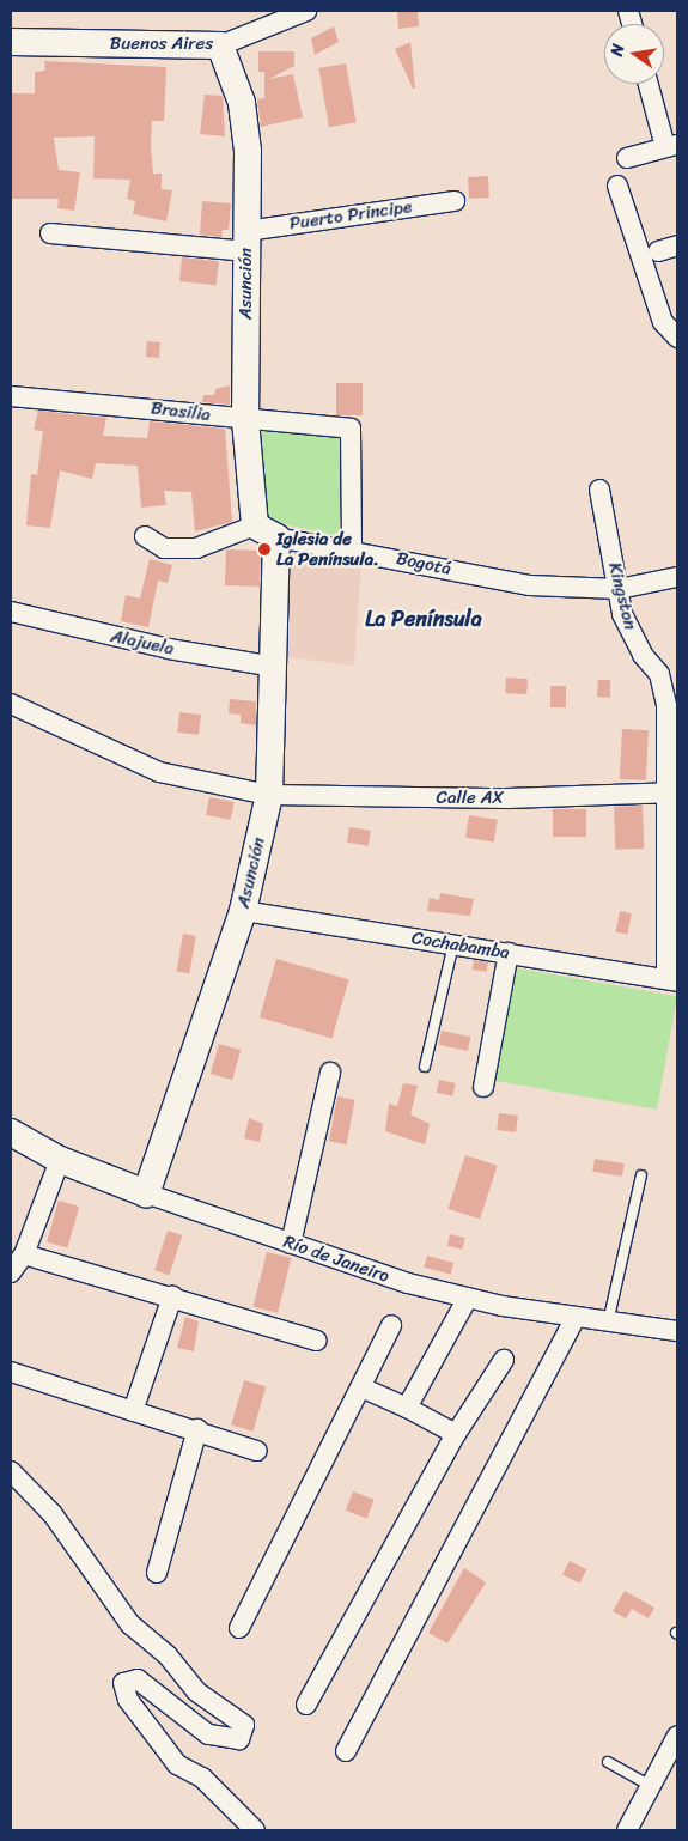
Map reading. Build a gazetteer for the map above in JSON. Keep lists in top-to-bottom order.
{
  "streets": {
    "street": [
      "Buenos Aires",
      "Puerto Principe",
      "Asunción",
      "Brasilia",
      "Bogotá",
      "Kingston",
      "Alajuela",
      "Calle AX",
      "Cochabamba",
      "Río de Janeiro"
    ]
  },
  "crossings": [
    ["Buenos Aires", "Asunción"],
    ["Puerto Principe", "Asunción"],
    ["Asunción", "Brasilia"],
    ["Asunción", "Bogotá"],
    ["Asunción", "Alajuela"],
    ["Asunción", "Calle AX"],
    ["Asunción", "Cochabamba"],
    ["Asunción", "Río de Janeiro"],
    ["Brasilia", "Bogotá"],
    ["Bogotá", "Kingston"],
    ["Kingston", "Calle AX"],
    ["Kingston", "Cochabamba"]
  ],
  "districts": ["La Península"],
  "places": ["Iglesia de La Península."],
  "north": "left"
}
